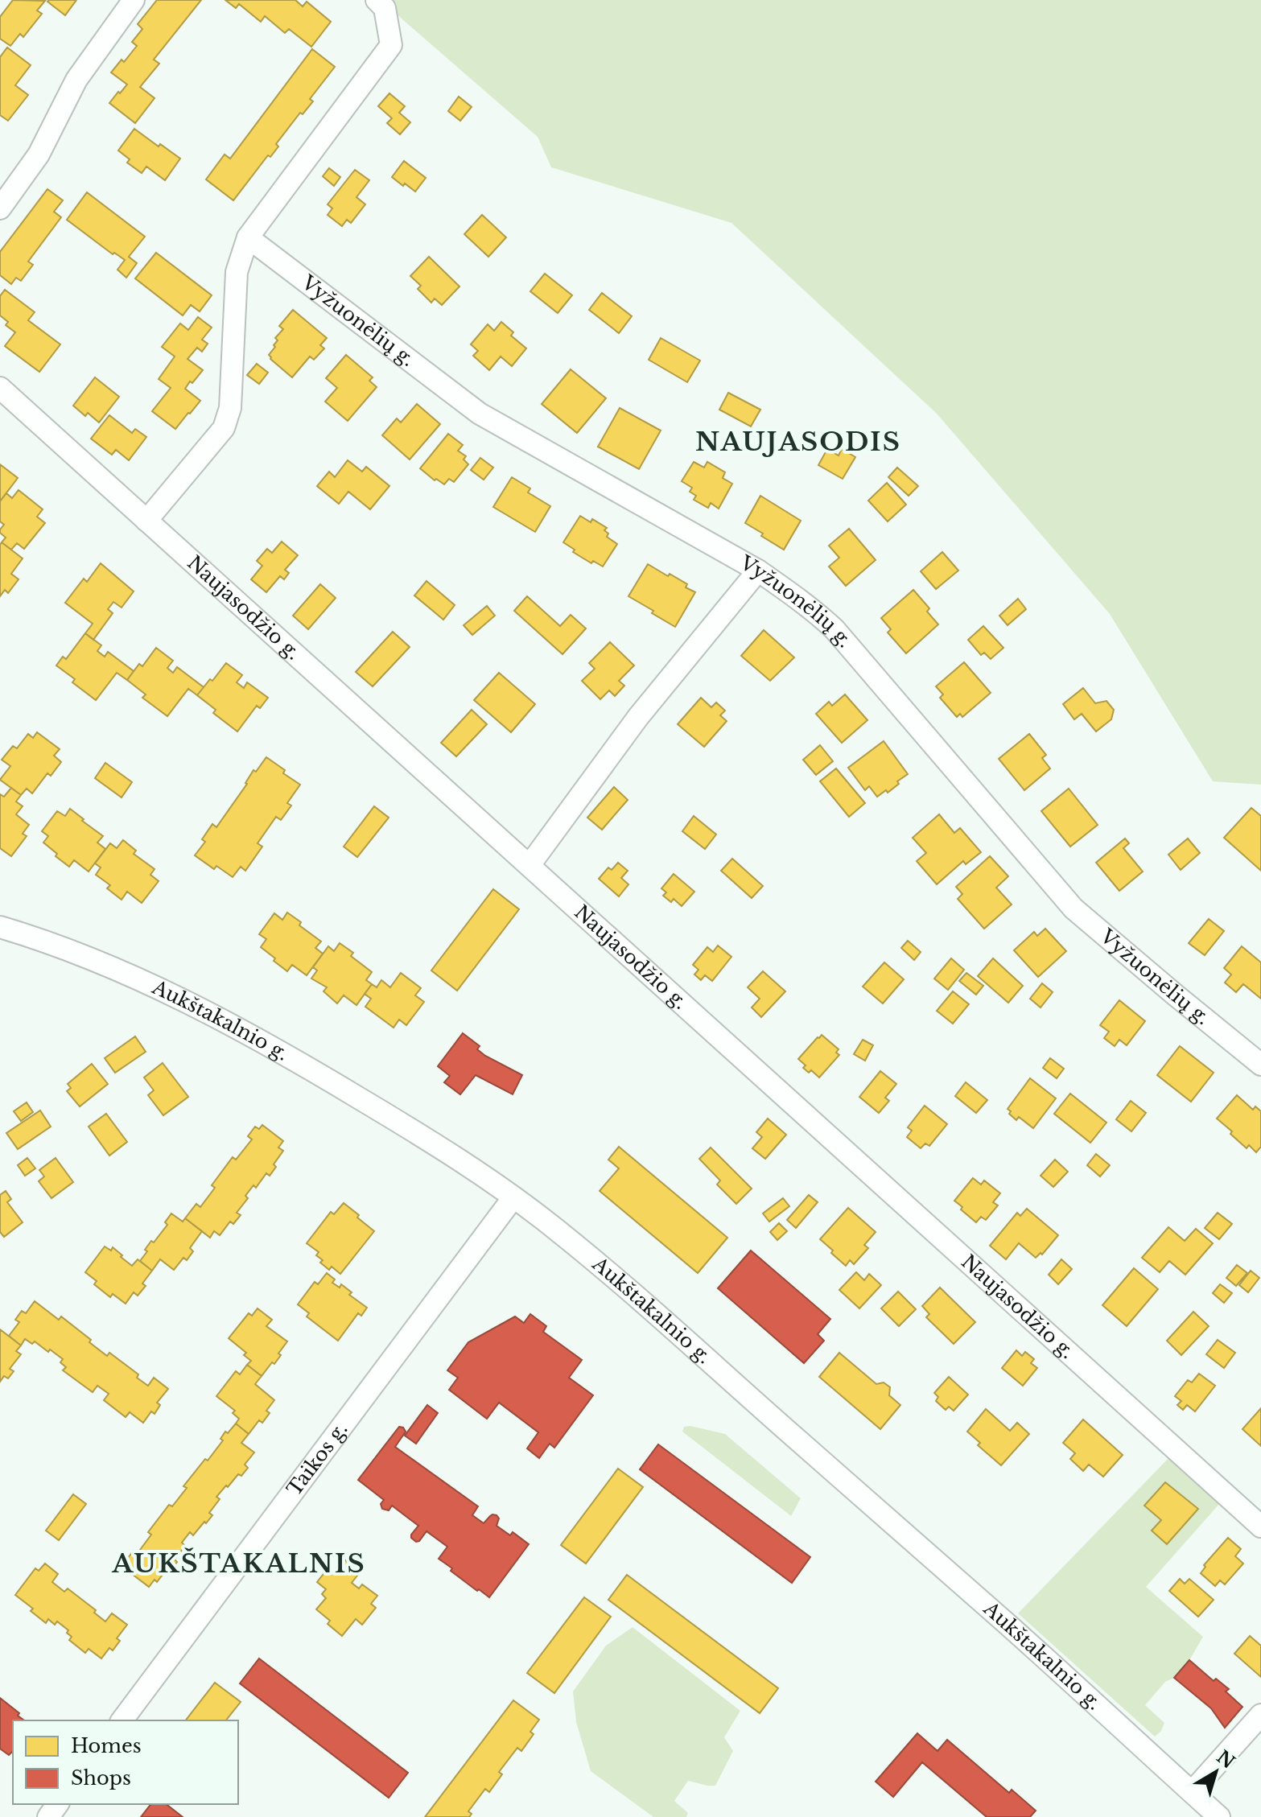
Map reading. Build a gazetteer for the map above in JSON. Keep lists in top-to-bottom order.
{
  "streets": {
    "street": [
      "Vyžuonėlių g.",
      "Naujasodžio g.",
      "Aukštakalnio g.",
      "Taikos g."
    ]
  },
  "crossings": [
    ["Aukštakalnio g.", "Taikos g."]
  ],
  "districts": ["NAUJASODIS", "AUKŠTAKALNIS"],
  "legend": ["Homes", "Shops"],
  "north": "top right"
}
